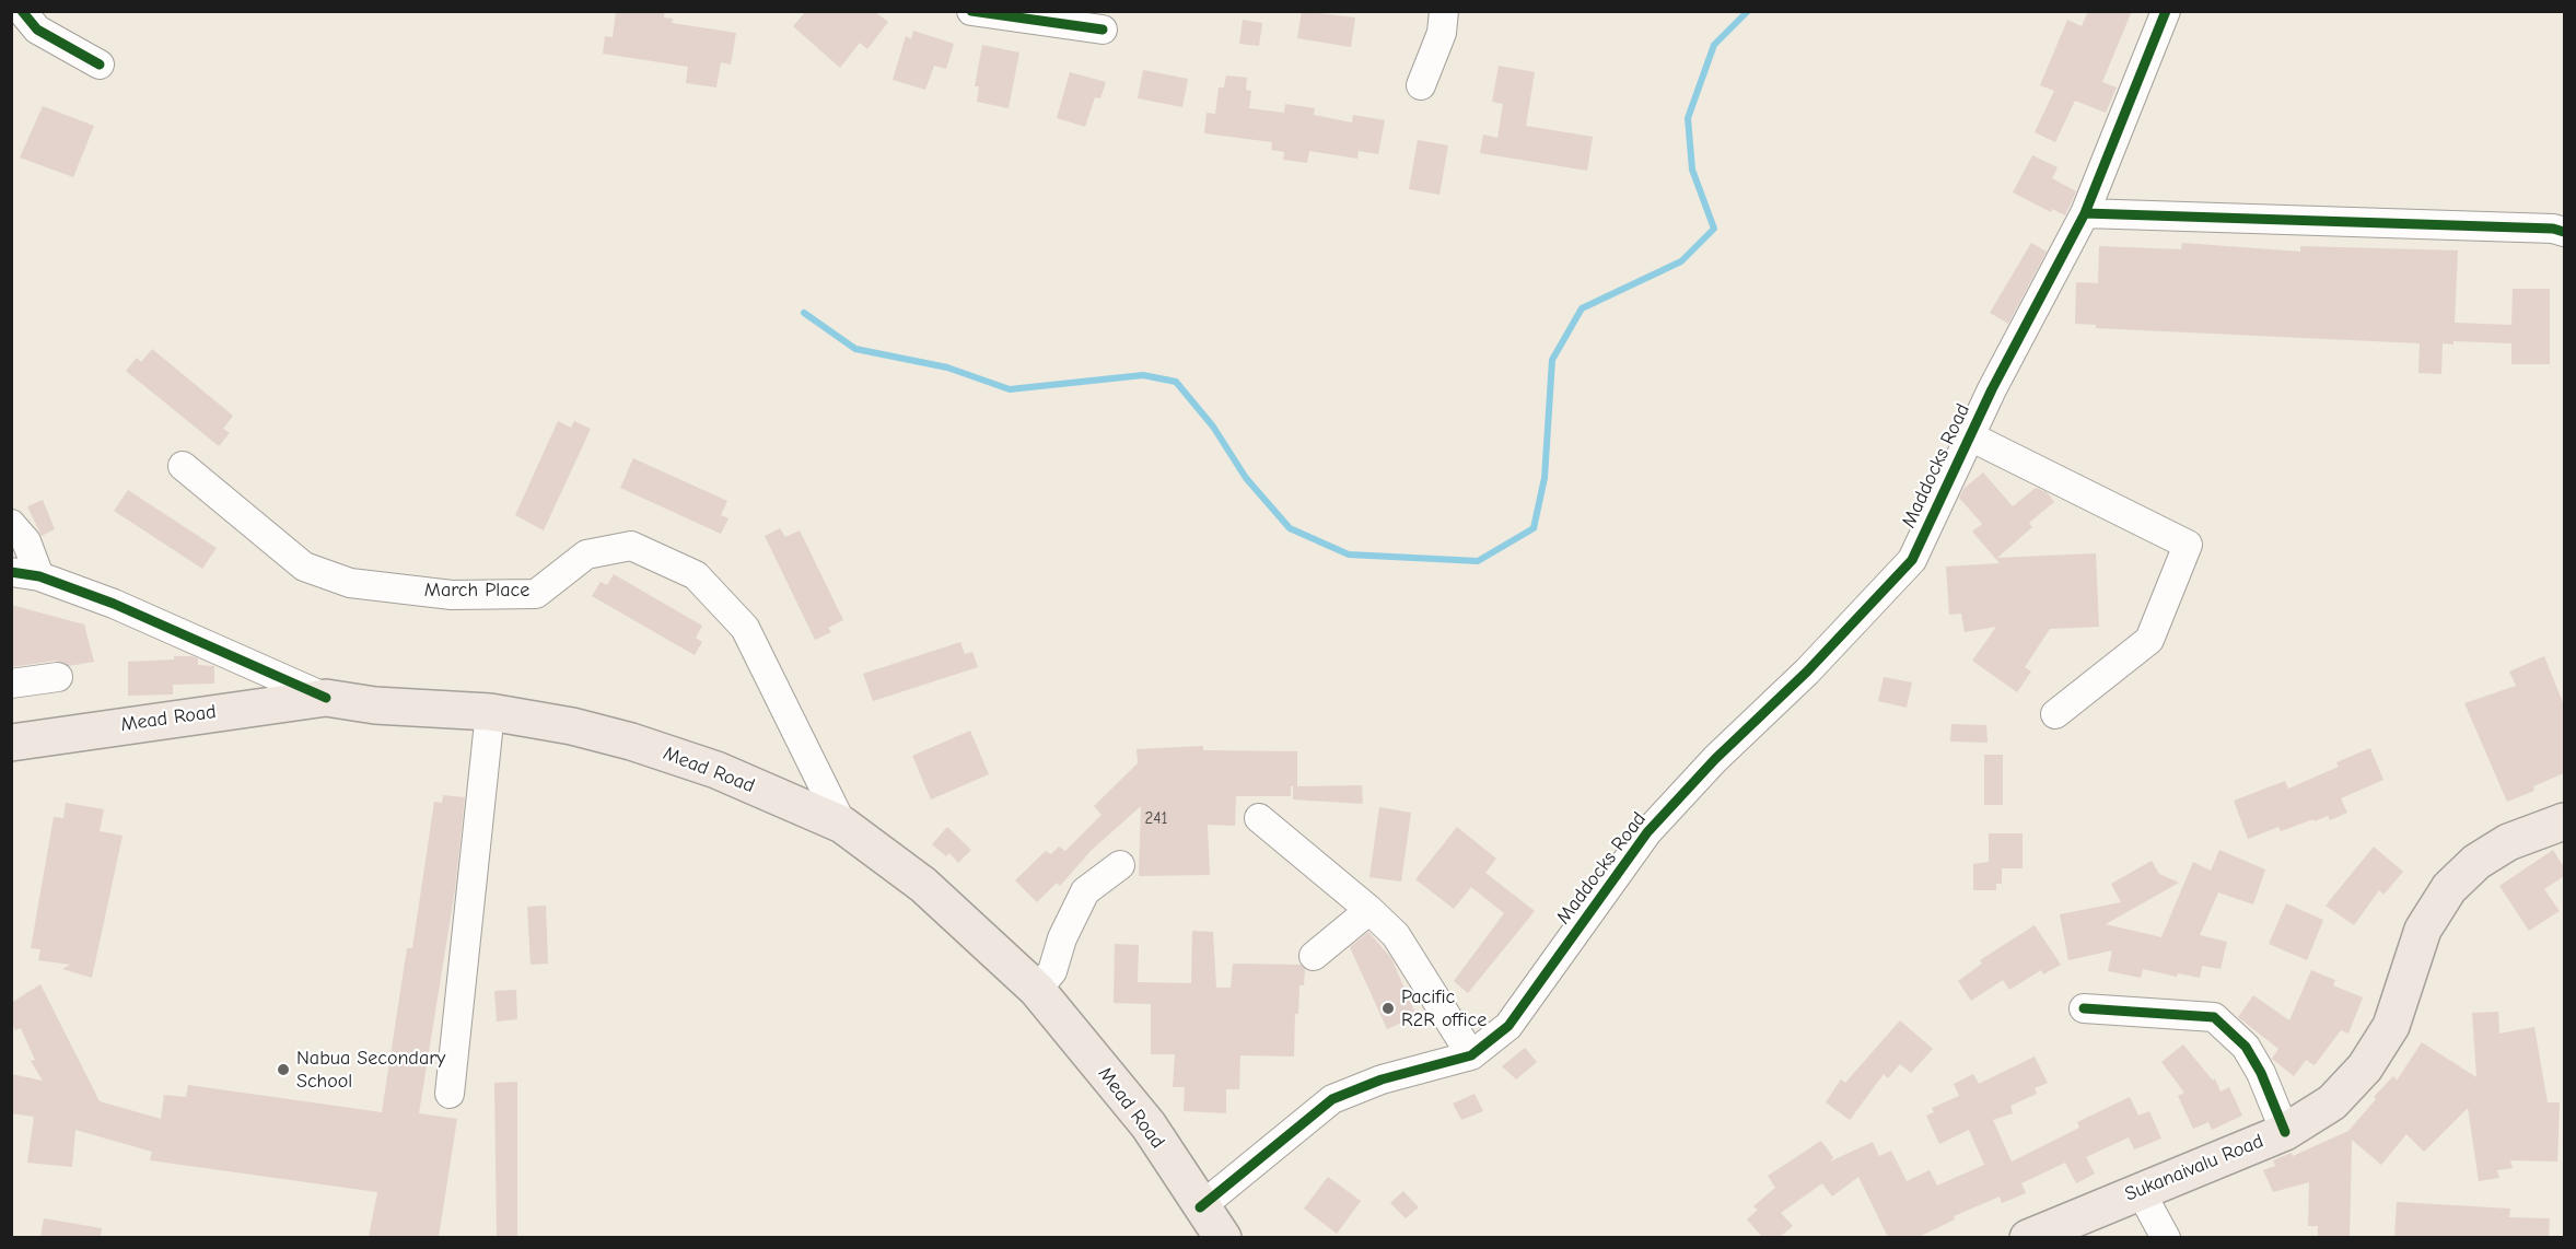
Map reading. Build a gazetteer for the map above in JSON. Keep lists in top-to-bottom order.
{
  "streets": {
    "main road": ["Mead Road", "Sukanaivalu Road"],
    "street": ["Maddocks Road", "March Place"]
  },
  "crossings": [
    ["Maddocks Road", "Mead Road"],
    ["March Place", "Mead Road"]
  ],
  "places": ["Pacific R2R office", "Nabua Secondary School"],
  "house_numbers": ["241"]
}
